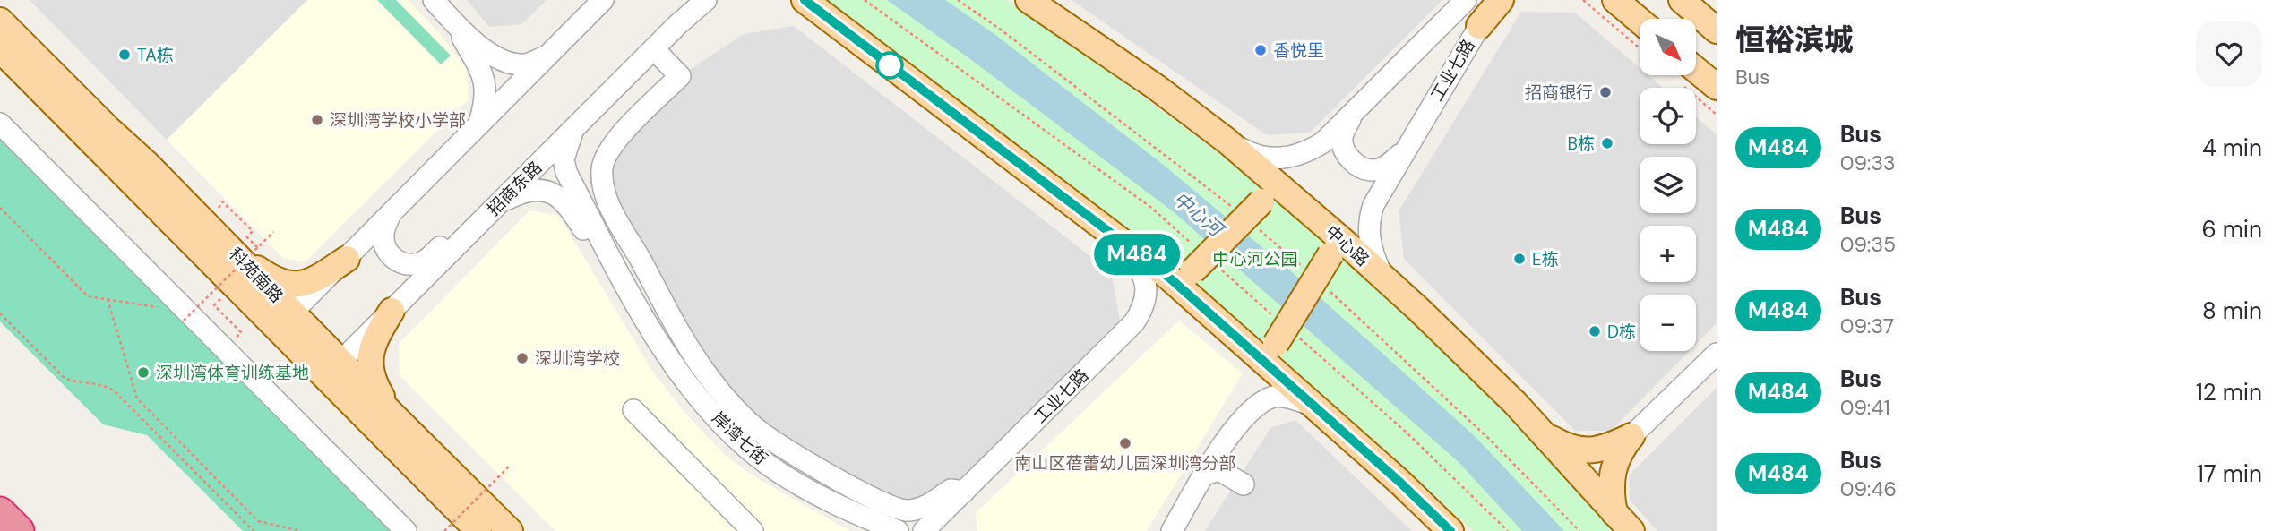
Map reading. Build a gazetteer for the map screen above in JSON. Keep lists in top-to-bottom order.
{
  "streets": {
    "main road": ["中心路", "科苑南路"],
    "street": ["工业七路", "招商东路", "岸湾七街"]
  },
  "crossings": [
    ["工业七路", "中心路"],
    ["招商东路", "科苑南路"]
  ],
  "water": ["中心河"],
  "parks": ["中心河公园"],
  "places": [
    "香悦里",
    "TA栋",
    "招商银行",
    "深圳湾学校小学部",
    "B栋",
    "E栋",
    "D栋",
    "深圳湾学校",
    "深圳湾体育训练基地",
    "南山区蓓蕾幼儿园深圳湾分部"
  ],
  "lines": ["bus line M484"],
  "north": "bottom right",
  "page": {
    "on_map": "M484",
    "heading": ["恒裕滨城", "Bus"],
    "map_buttons": ["+", "−"],
    "list": [
      {
        "mark": "M484",
        "name": "Bus",
        "note": "09:33",
        "value": "4 min"
      },
      {
        "mark": "M484",
        "name": "Bus",
        "note": "09:35",
        "value": "6 min"
      },
      {
        "mark": "M484",
        "name": "Bus",
        "note": "09:37",
        "value": "8 min"
      },
      {
        "mark": "M484",
        "name": "Bus",
        "note": "09:41",
        "value": "12 min"
      },
      {
        "mark": "M484",
        "name": "Bus",
        "note": "09:46",
        "value": "17 min"
      }
    ]
  }
}
